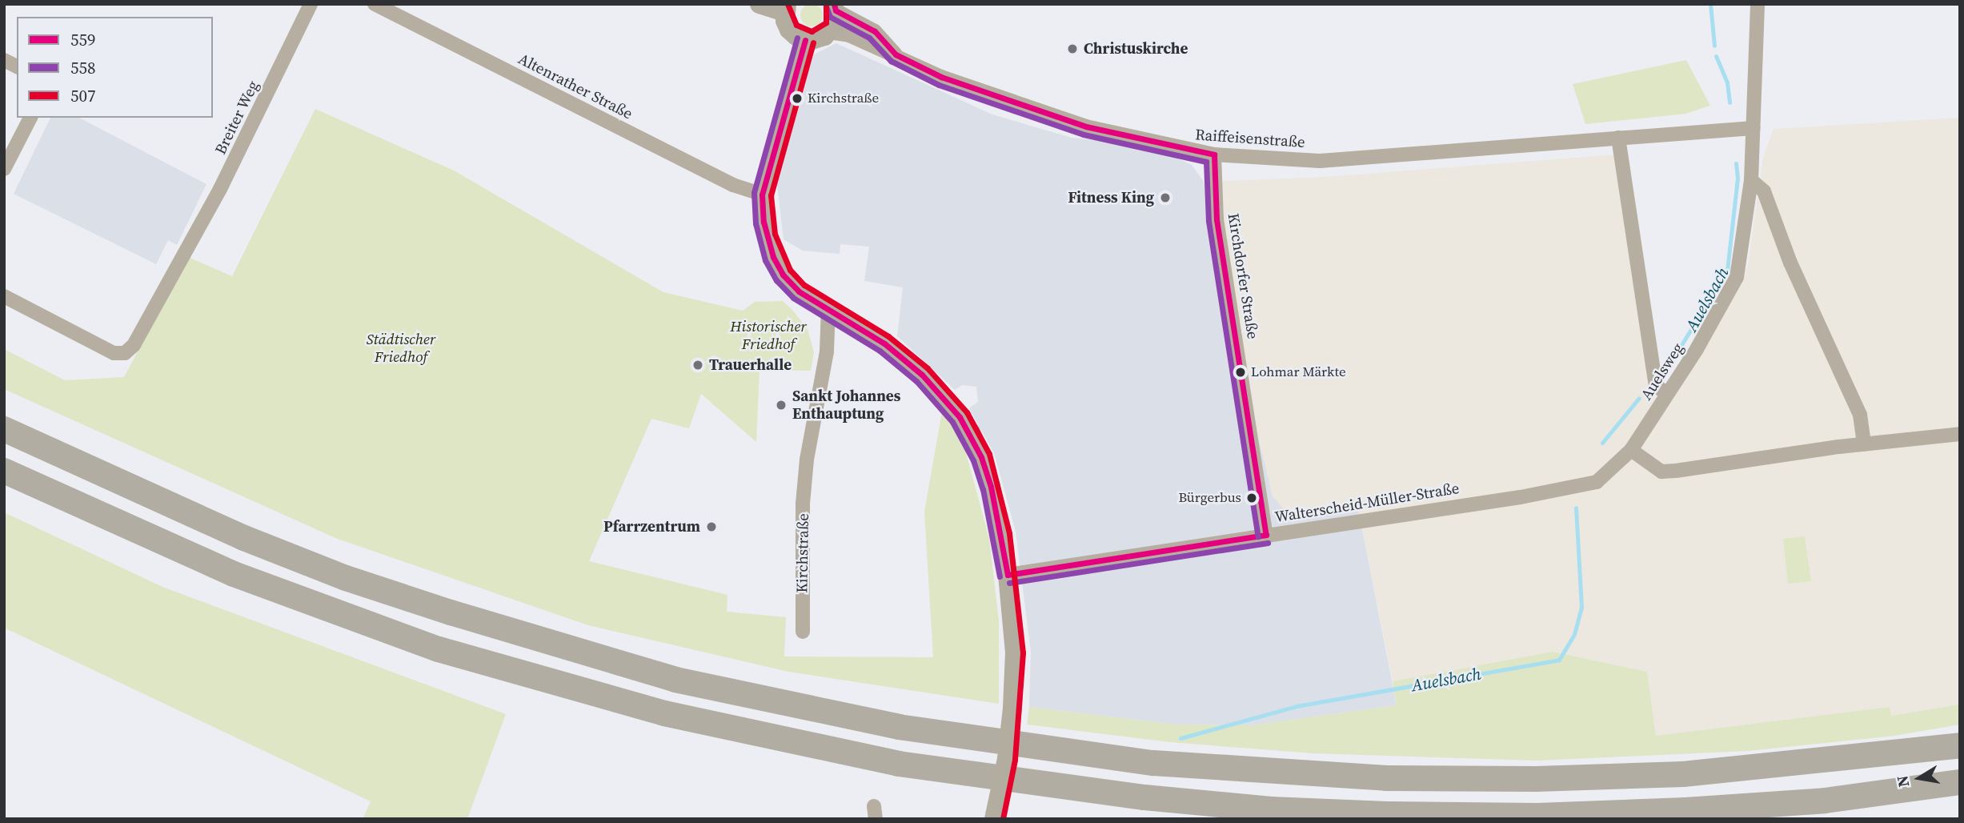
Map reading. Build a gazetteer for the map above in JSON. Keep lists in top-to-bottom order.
{
  "streets": {
    "street": [
      "Altenrather Straße",
      "Breiter Weg",
      "Raiffeisenstraße",
      "Kirchdorfer Straße",
      "Auelsweg",
      "Walterscheid-Müller-Straße",
      "Kirchstraße"
    ]
  },
  "crossings": [
    ["Raiffeisenstraße", "Kirchdorfer Straße"],
    ["Raiffeisenstraße", "Auelsweg"],
    ["Kirchdorfer Straße", "Walterscheid-Müller-Straße"],
    ["Auelsweg", "Walterscheid-Müller-Straße"]
  ],
  "water": ["Auelsbach"],
  "parks": ["Historischer Friedhof", "Städtischer Friedhof"],
  "places": [
    "Christuskirche",
    "Kirchstraße",
    "Fitness King",
    "Trauerhalle",
    "Lohmar Märkte",
    "Sankt Johannes Enthauptung",
    "Bürgerbus",
    "Pfarrzentrum"
  ],
  "lines": ["transit line 559", "transit line 507", "transit line 558"],
  "legend": ["559", "558", "507"],
  "north": "left"
}
